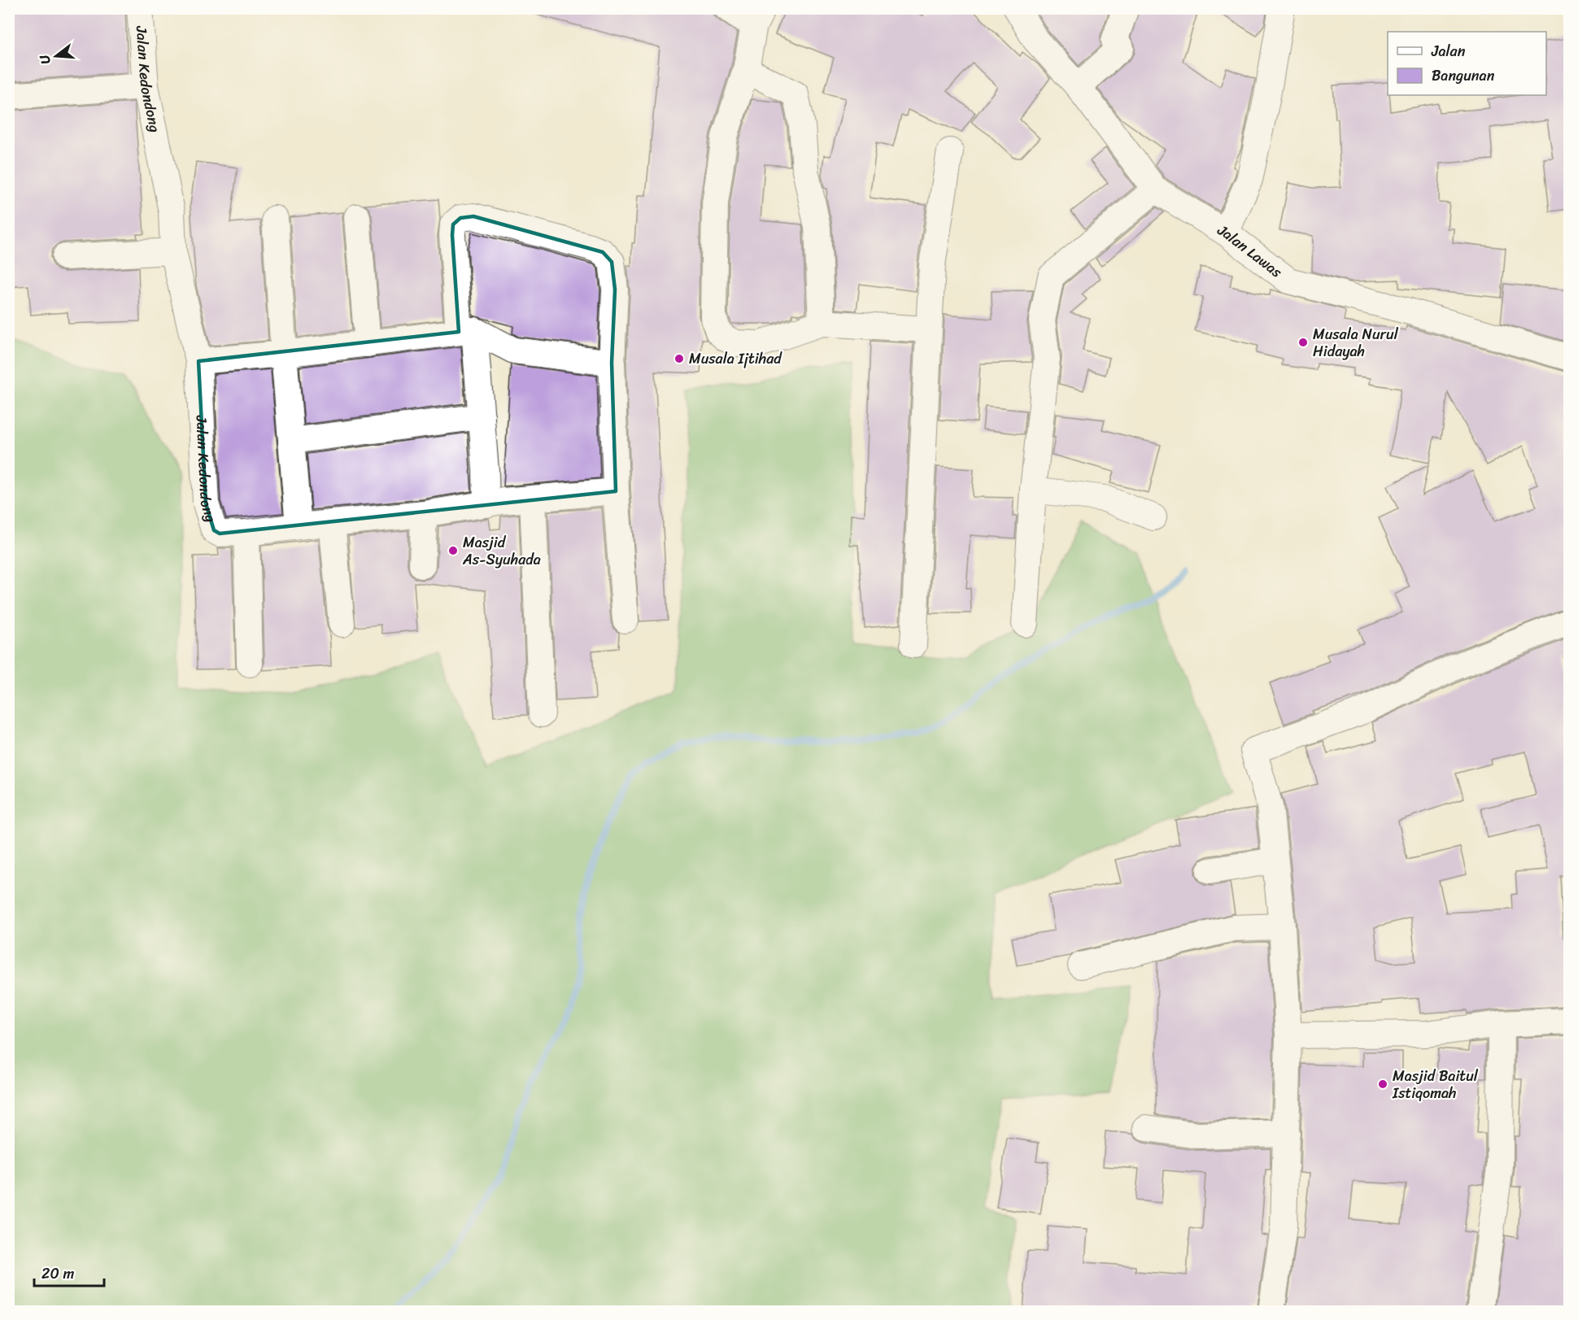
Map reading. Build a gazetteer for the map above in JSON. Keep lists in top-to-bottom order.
{
  "streets": {
    "street": ["Jalan Kedondong", "Jalan Lawas"]
  },
  "places": [
    "Musala Nurul Hidayah",
    "Musala Ijtihad",
    "Masjid As-Syuhada",
    "Masjid Baitul Istiqomah"
  ],
  "legend": ["Jalan", "Bangunan"],
  "scale_bar": "20 m",
  "north": "left"
}
